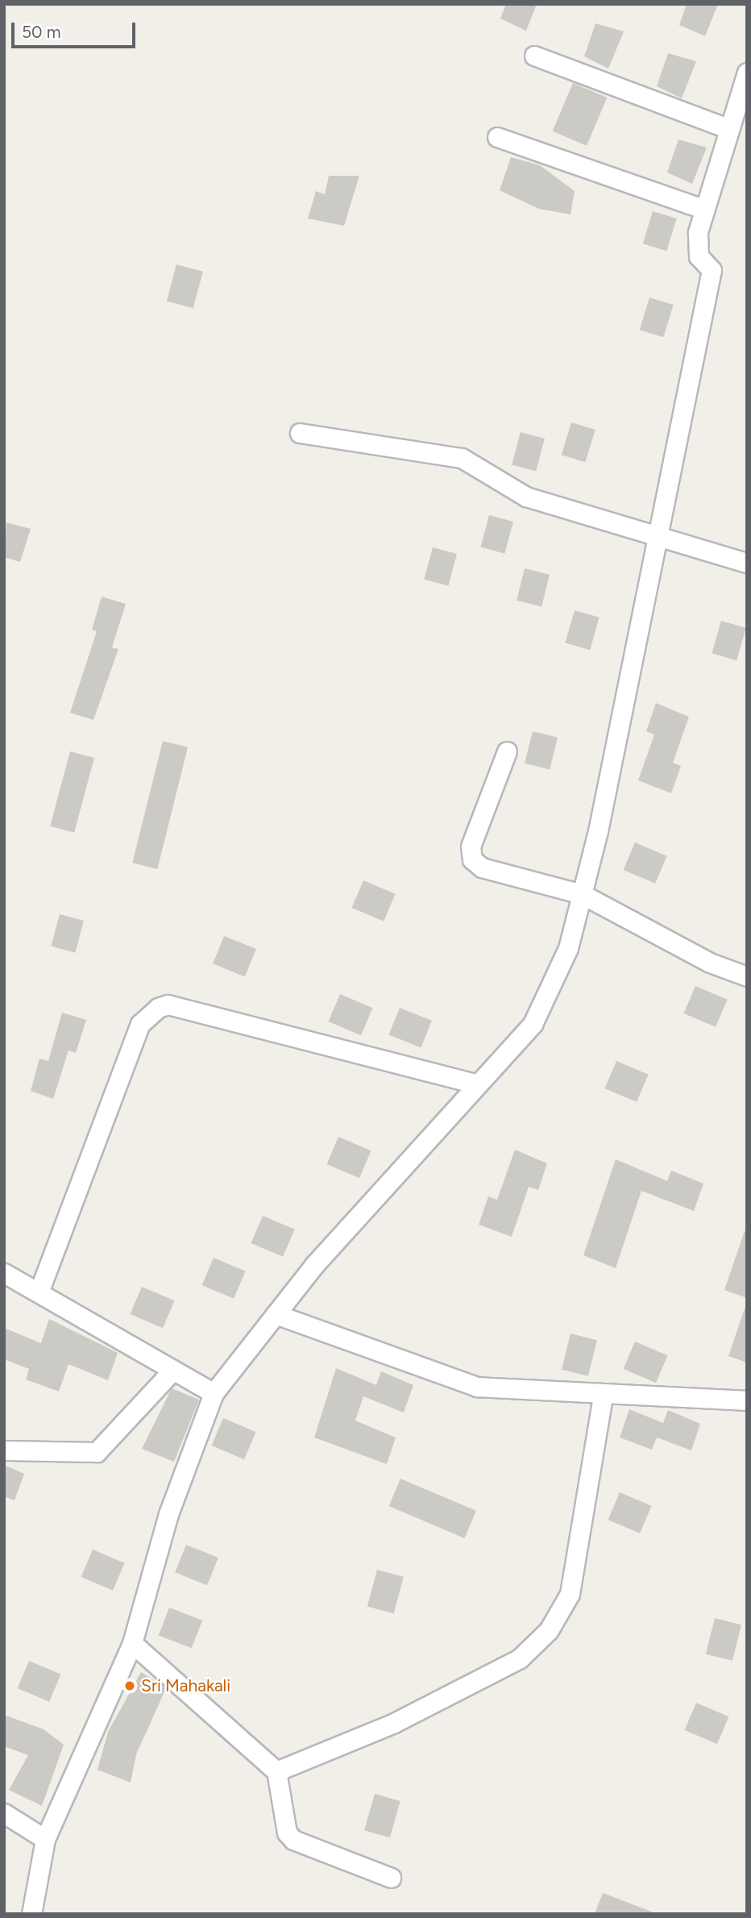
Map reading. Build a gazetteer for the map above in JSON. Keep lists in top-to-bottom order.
{
  "places": ["Sri Mahakali"],
  "scale_bar": "50 m"
}
